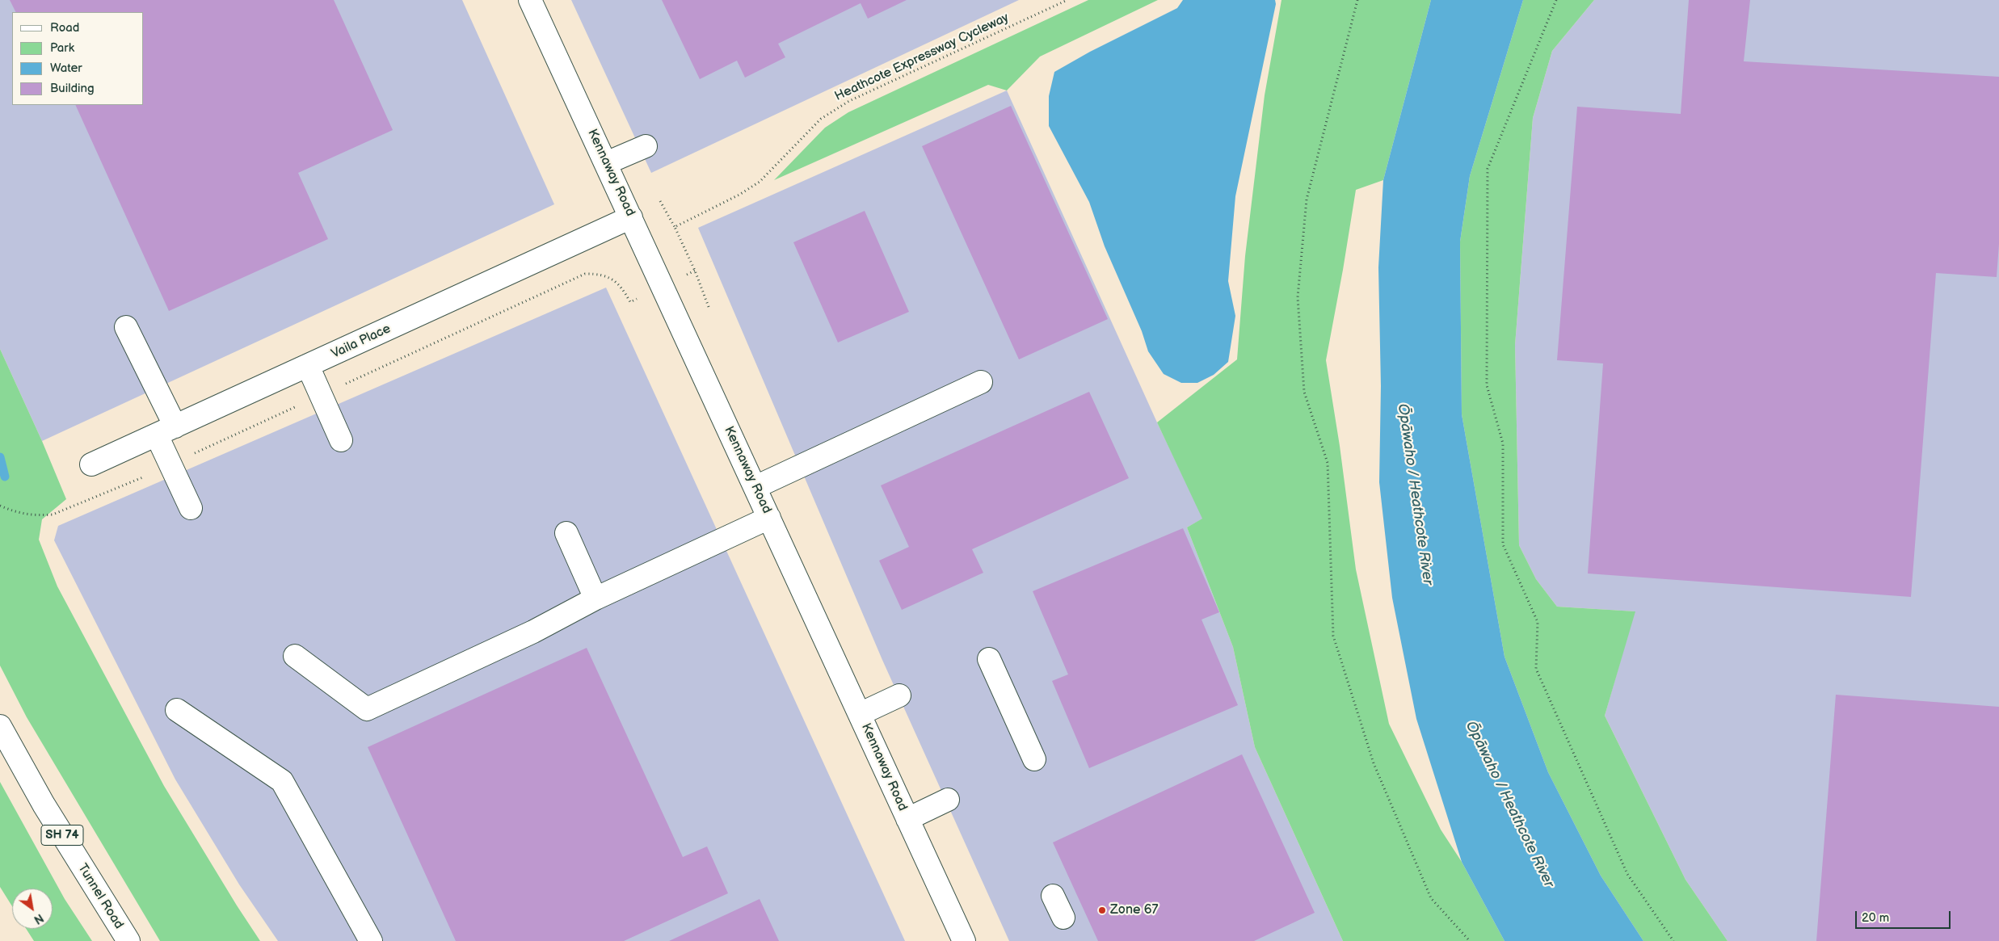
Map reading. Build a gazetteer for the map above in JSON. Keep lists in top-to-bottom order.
{
  "streets": {
    "main road": [
      "Kennaway Road",
      "Vaila Place",
      "SH 74",
      "Tunnel Road"
    ],
    "path": ["Heathcote Expressway Cycleway"]
  },
  "crossings": [
    ["Kennaway Road", "Vaila Place"]
  ],
  "water": ["Ōpāwaho / Heathcote River"],
  "places": ["Zone 67"],
  "legend": [
    "Road",
    "Park",
    "Water",
    "Building"
  ],
  "scale_bar": "20 m",
  "north": "bottom right"
}
